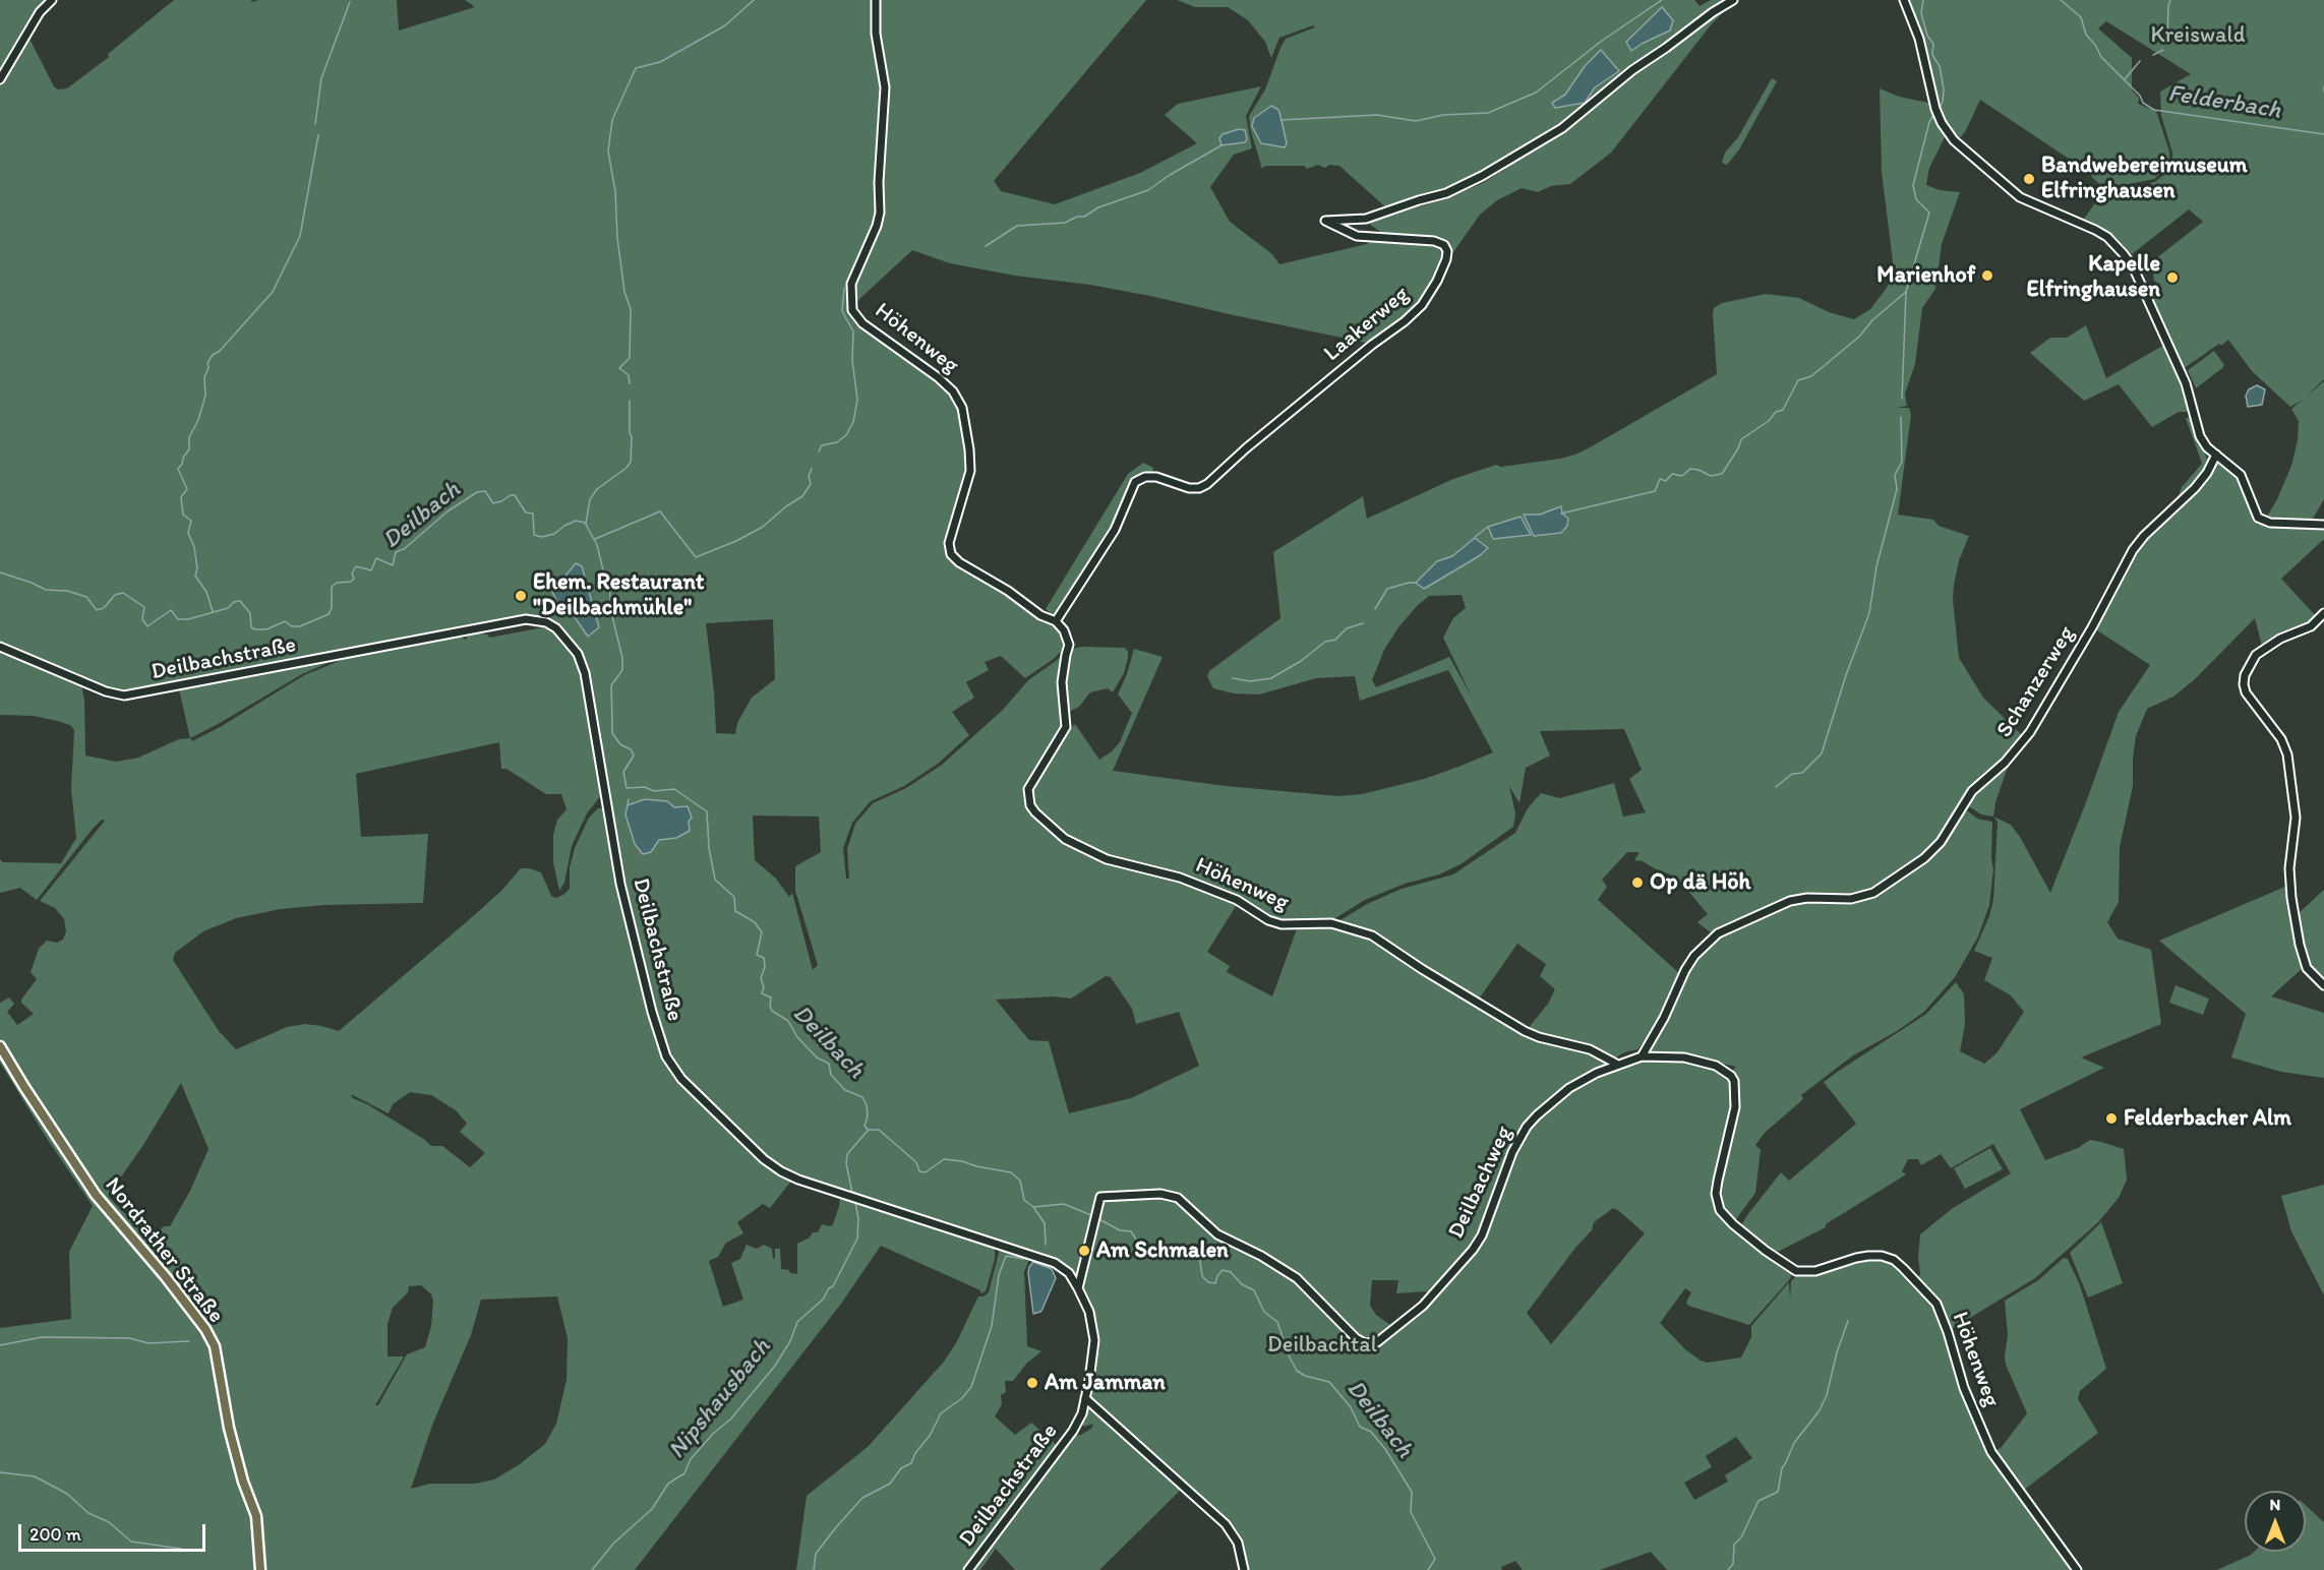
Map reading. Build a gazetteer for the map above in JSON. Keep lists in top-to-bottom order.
{
  "streets": {
    "main road": ["Nordrather Straße"],
    "street": [
      "Laakerweg",
      "Höhenweg",
      "Deilbachstraße",
      "Schanzerweg",
      "Deilbachweg"
    ]
  },
  "crossings": [
    ["Laakerweg", "Höhenweg"],
    ["Höhenweg", "Schanzerweg"],
    ["Höhenweg", "Deilbachweg"],
    ["Deilbachstraße", "Deilbachweg"]
  ],
  "water": ["Felderbach", "Deilbach", "Nipshausbach"],
  "parks": ["Kreiswald", "Deilbachtal"],
  "places": [
    "Bandwebereimuseum Elfringhausen",
    "Marienhof",
    "Kapelle Elfringhausen",
    "Ehem. Restaurant \"Deilbachmühle\"",
    "Op dä Höh",
    "Felderbacher Alm",
    "Am Schmalen",
    "Am Jamman"
  ],
  "scale_bar": "200 m",
  "north": "top"
}
